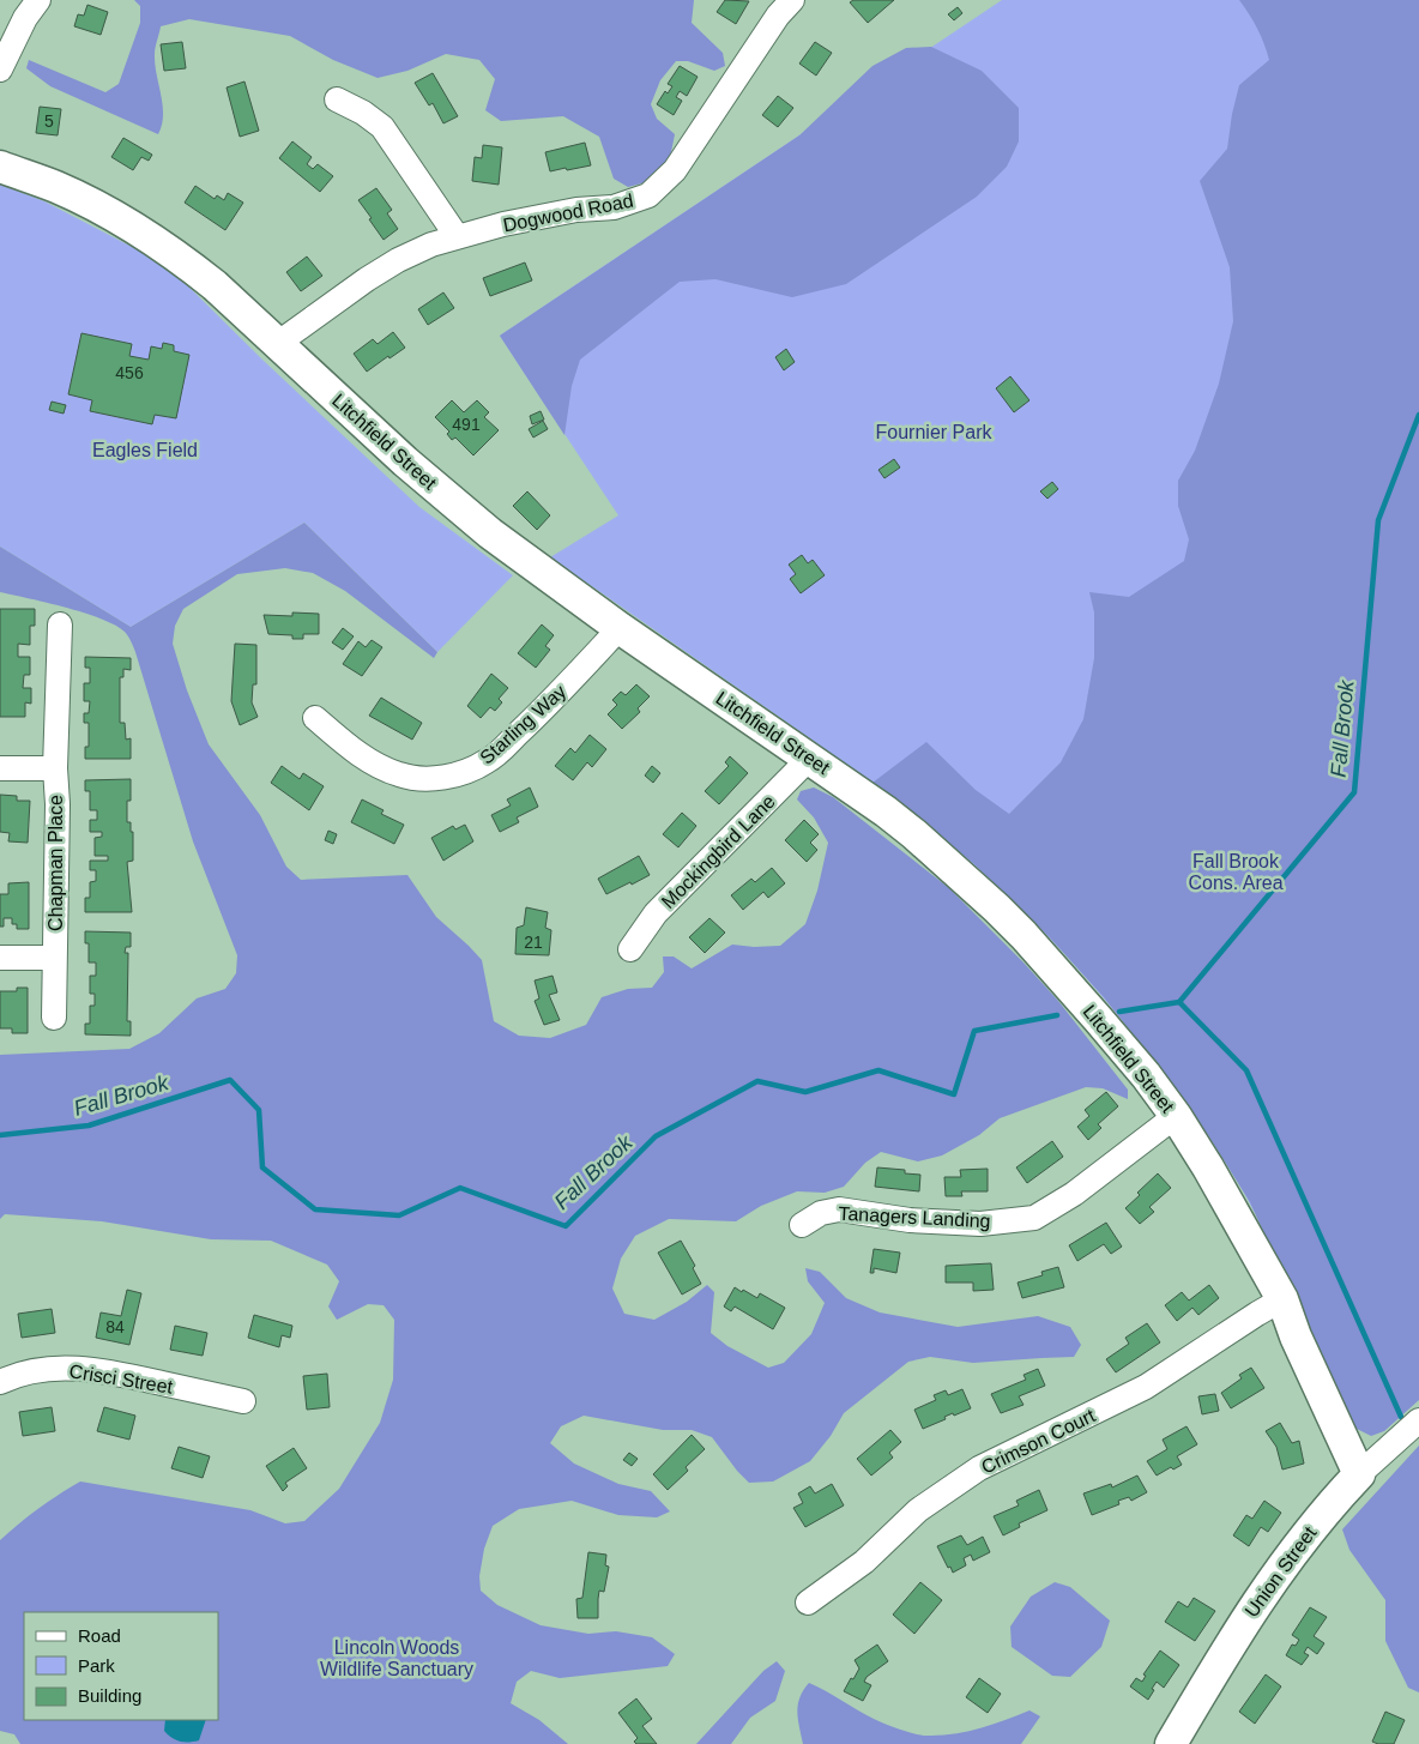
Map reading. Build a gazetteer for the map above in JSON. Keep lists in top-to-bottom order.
{
  "streets": {
    "main road": ["Litchfield Street", "Union Street"],
    "street": [
      "Dogwood Road",
      "Starling Way",
      "Mockingbird Lane",
      "Chapman Place",
      "Tanagers Landing",
      "Crisci Street",
      "Crimson Court"
    ]
  },
  "crossings": [
    ["Dogwood Road", "Litchfield Street"],
    ["Litchfield Street", "Starling Way"],
    ["Litchfield Street", "Mockingbird Lane"],
    ["Litchfield Street", "Tanagers Landing"],
    ["Litchfield Street", "Crimson Court"],
    ["Litchfield Street", "Union Street"]
  ],
  "water": ["Fall Brook"],
  "parks": [
    "Fournier Park",
    "Eagles Field",
    "Fall Brook Cons. Area",
    "Lincoln Woods Wildlife Sanctuary"
  ],
  "house_numbers": [
    "5",
    "456",
    "491",
    "21",
    "84"
  ],
  "legend": ["Road", "Park", "Building"]
}
